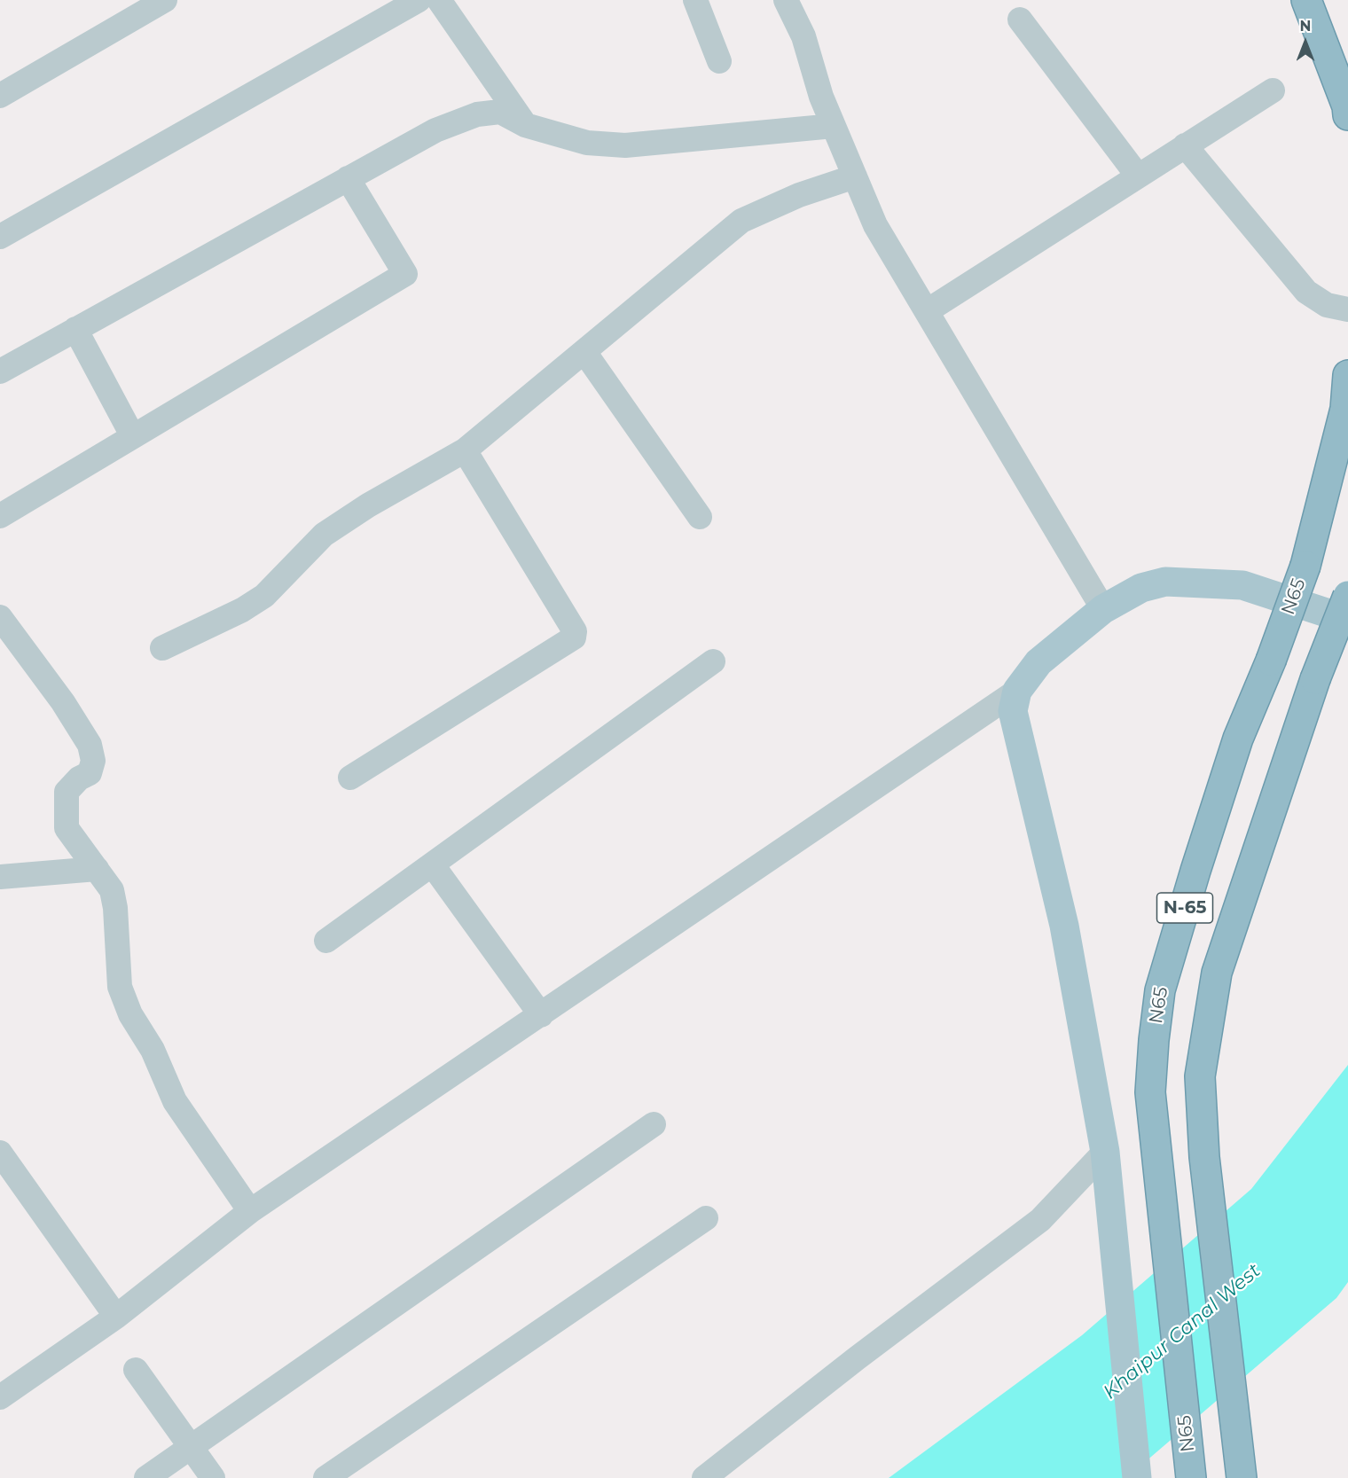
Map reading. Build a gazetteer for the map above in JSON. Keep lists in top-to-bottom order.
{
  "streets": {
    "highway": ["N65", "N-65"]
  },
  "water": ["Khaipur Canal West"],
  "north": "top"
}
